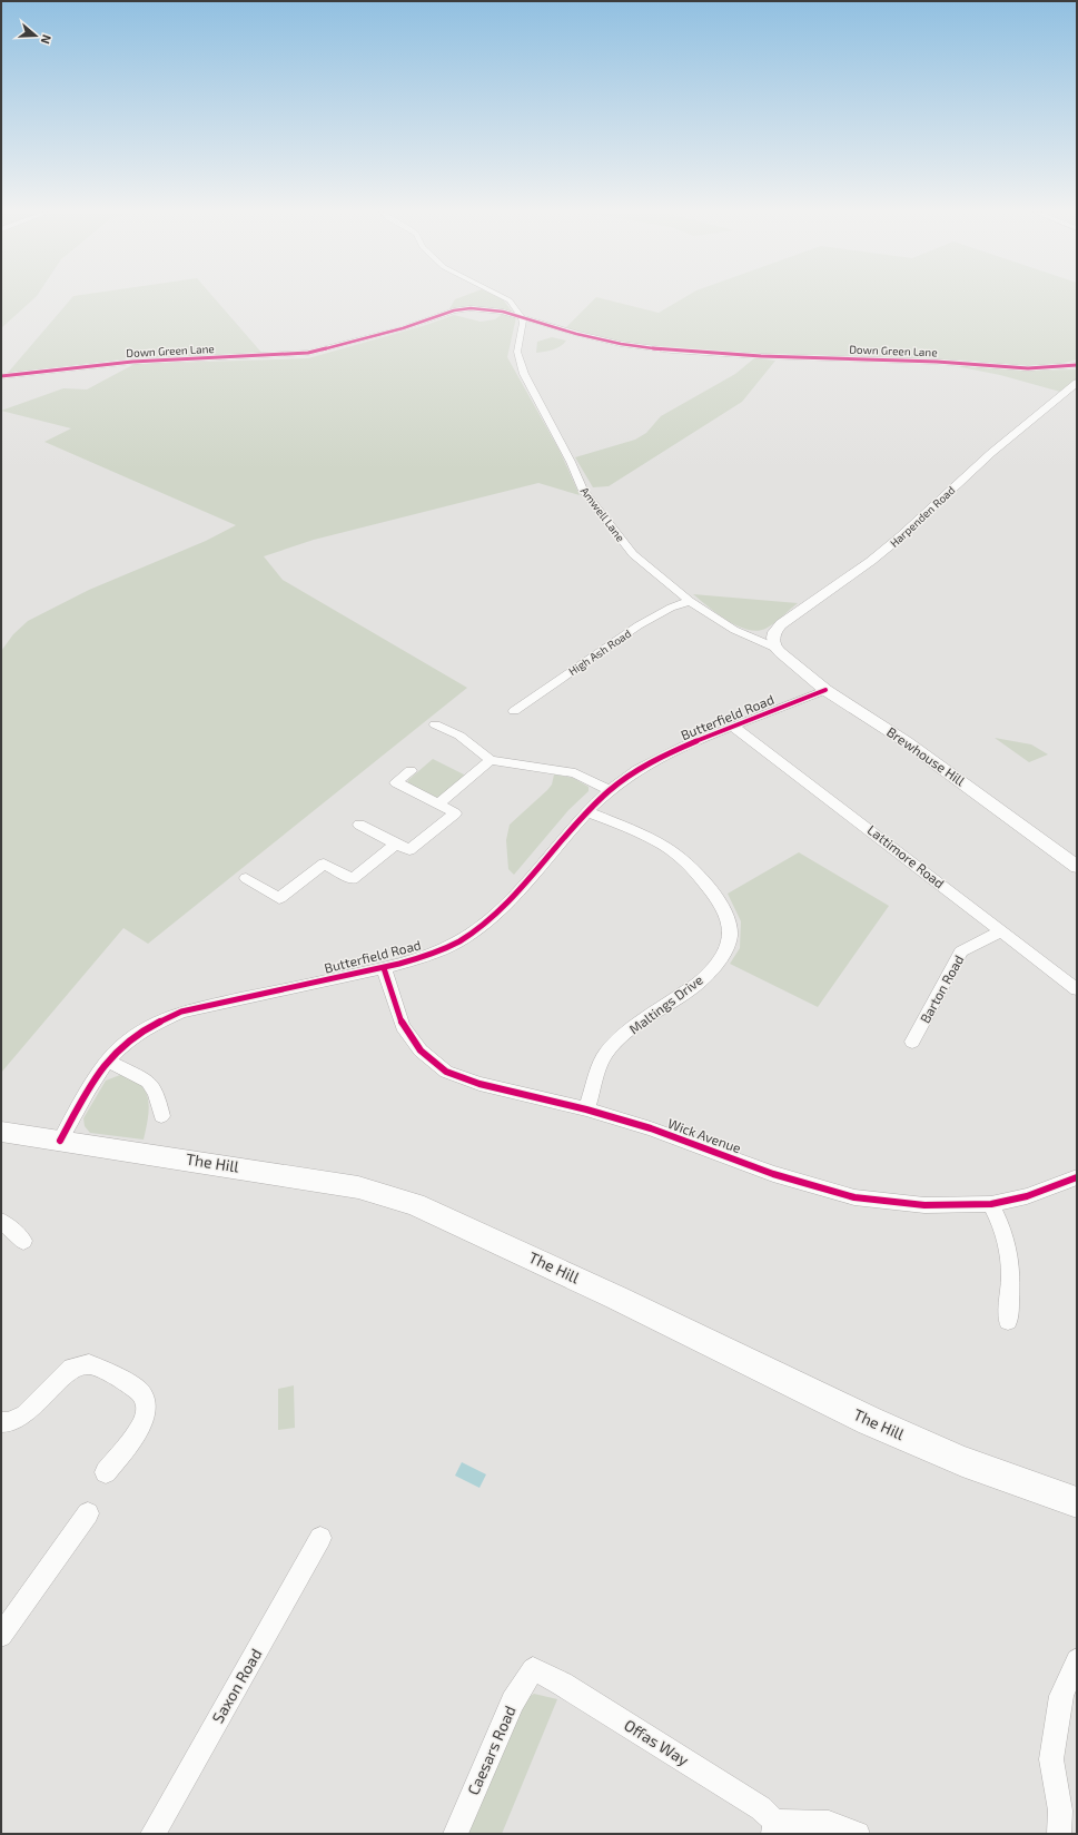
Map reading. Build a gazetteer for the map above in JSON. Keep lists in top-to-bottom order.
{
  "streets": {
    "main road": ["The Hill"],
    "street": [
      "Down Green Lane",
      "Amwell Lane",
      "Harpenden Road",
      "High Ash Road",
      "Butterfield Road",
      "Brewhouse Hill",
      "Lattimore Road",
      "Barton Road",
      "Maltings Drive",
      "Wick Avenue",
      "Saxon Road",
      "Offas Way",
      "Caesars Road"
    ]
  },
  "crossings": [
    ["Down Green Lane", "Amwell Lane"],
    ["Amwell Lane", "Harpenden Road"],
    ["Amwell Lane", "High Ash Road"],
    ["Amwell Lane", "Brewhouse Hill"],
    ["Harpenden Road", "Brewhouse Hill"],
    ["Butterfield Road", "Brewhouse Hill"],
    ["Butterfield Road", "Lattimore Road"],
    ["Butterfield Road", "Maltings Drive"],
    ["Butterfield Road", "Wick Avenue"],
    ["Butterfield Road", "The Hill"],
    ["Lattimore Road", "Barton Road"],
    ["Maltings Drive", "Wick Avenue"],
    ["Offas Way", "Caesars Road"]
  ],
  "north": "right"
}
